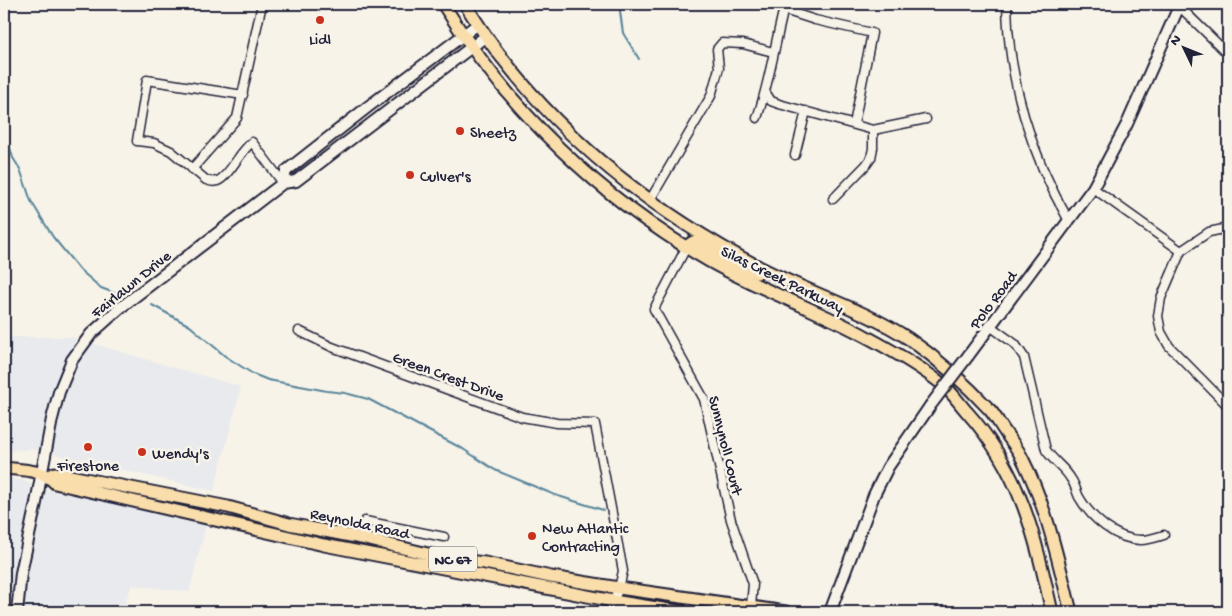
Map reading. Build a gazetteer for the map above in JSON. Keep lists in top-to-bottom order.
{
  "streets": {
    "main road": [
      "Silas Creek Parkway",
      "Fairlawn Drive",
      "Polo Road",
      "Reynolda Road",
      "NC 67"
    ],
    "street": ["Green Crest Drive", "Sunnynoll Court"]
  },
  "crossings": [
    ["Silas Creek Parkway", "Fairlawn Drive"],
    ["Silas Creek Parkway", "Sunnynoll Court"],
    ["Fairlawn Drive", "Reynolda Road"],
    ["Green Crest Drive", "Reynolda Road"],
    ["Sunnynoll Court", "Reynolda Road"]
  ],
  "places": [
    "Lidl",
    "Sheetz",
    "Culver's",
    "Firestone",
    "Wendy's",
    "New Atlantic Contracting"
  ],
  "north": "top left"
}
